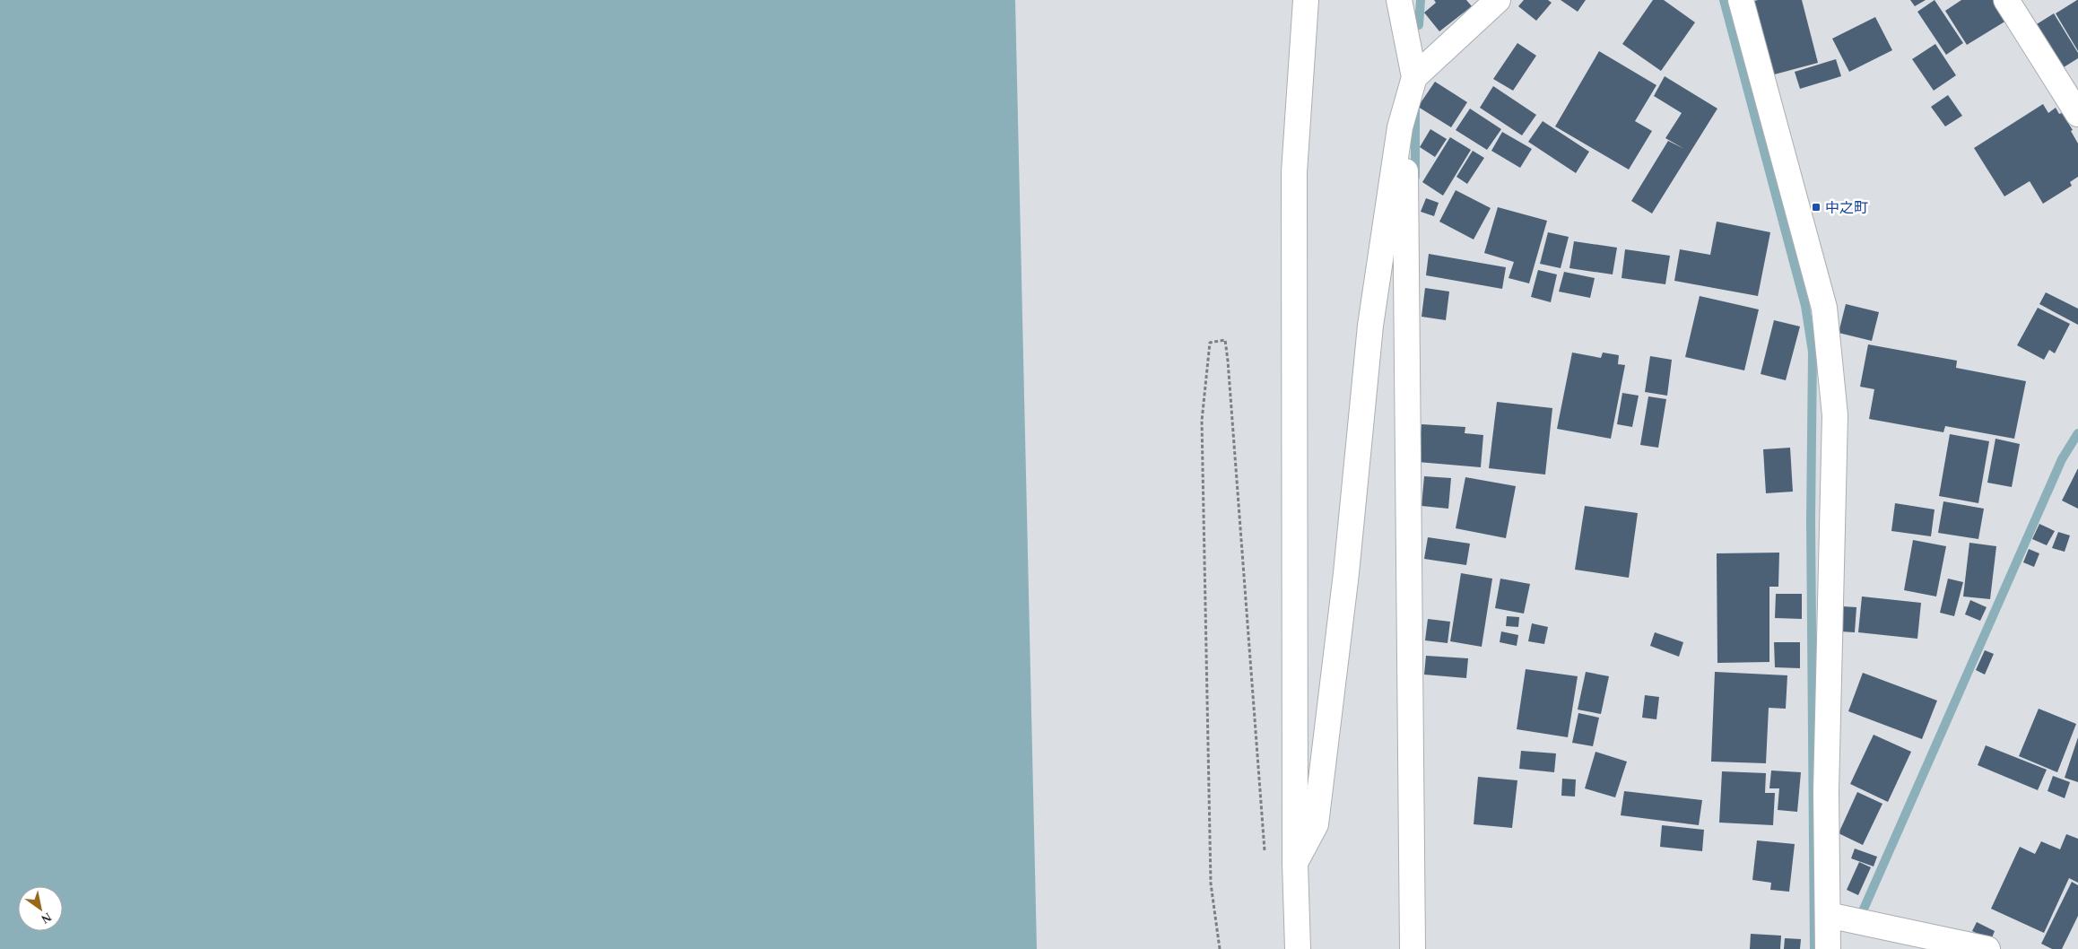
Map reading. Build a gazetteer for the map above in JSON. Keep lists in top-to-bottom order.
{
  "places": {
    "transit": ["中之町"]
  },
  "north": "bottom right"
}
